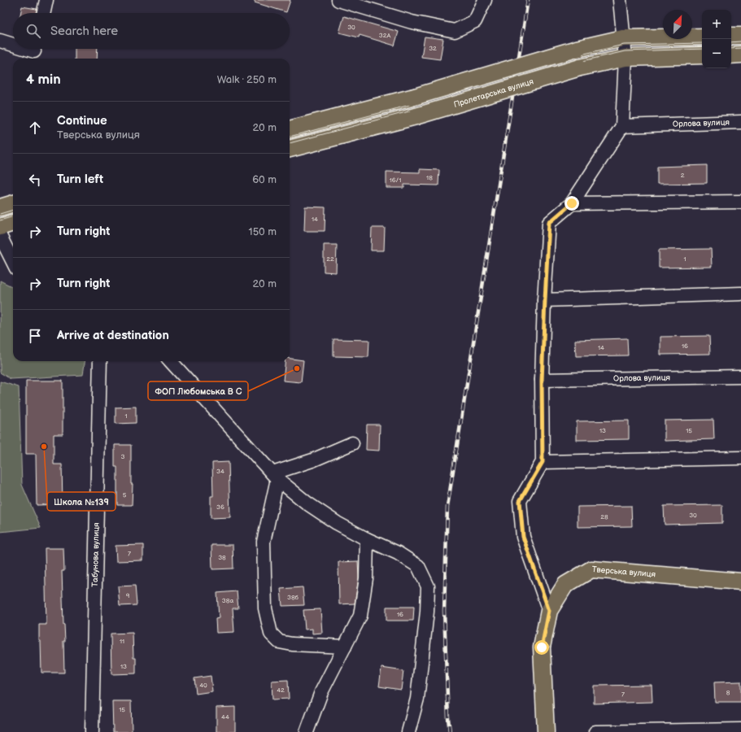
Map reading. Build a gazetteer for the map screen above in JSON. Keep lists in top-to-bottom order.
{
  "streets": {
    "main road": ["Пролетарська вулиця", "Тверська вулиця"],
    "street": ["Орлова вулиця", "Табунова вулиця"]
  },
  "places": ["ФОП Любомська В С", "Школа №139"],
  "house_numbers": [
    "30",
    "32А",
    "32",
    "2",
    "18",
    "16/1",
    "14",
    "22",
    "1",
    "16",
    "14",
    "1",
    "13",
    "15",
    "3",
    "34",
    "5",
    "36",
    "30",
    "28",
    "7",
    "38",
    "9",
    "38б",
    "38а",
    "16",
    "11",
    "13",
    "40",
    "42",
    "8",
    "7",
    "15",
    "44"
  ],
  "north": "top right",
  "page": {
    "map_buttons": ["+", "−"],
    "search": "Search here",
    "heading": ["4 min", "Walk · 250 m"],
    "list": [
      ["Continue", "Тверська вулиця", "20 m"],
      ["Turn left", "60 m"],
      ["Turn right", "150 m"],
      ["Turn right", "20 m"],
      "Arrive at destination"
    ]
  }
}
